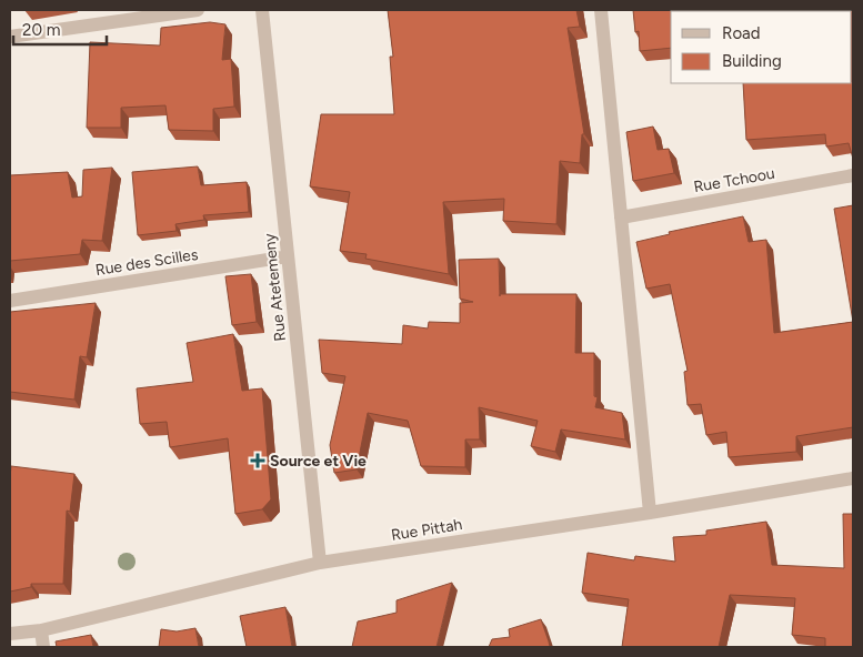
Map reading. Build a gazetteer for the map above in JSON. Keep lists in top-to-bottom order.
{
  "streets": {
    "street": [
      "Rue Tchoou",
      "Rue des Scilles",
      "Rue Atetemeny",
      "Rue Pittah"
    ]
  },
  "crossings": [
    ["Rue des Scilles", "Rue Atetemeny"],
    ["Rue Atetemeny", "Rue Pittah"]
  ],
  "places": {
    "health": ["Source et Vie"]
  },
  "legend": ["Road", "Building"],
  "scale_bar": "20 m"
}
